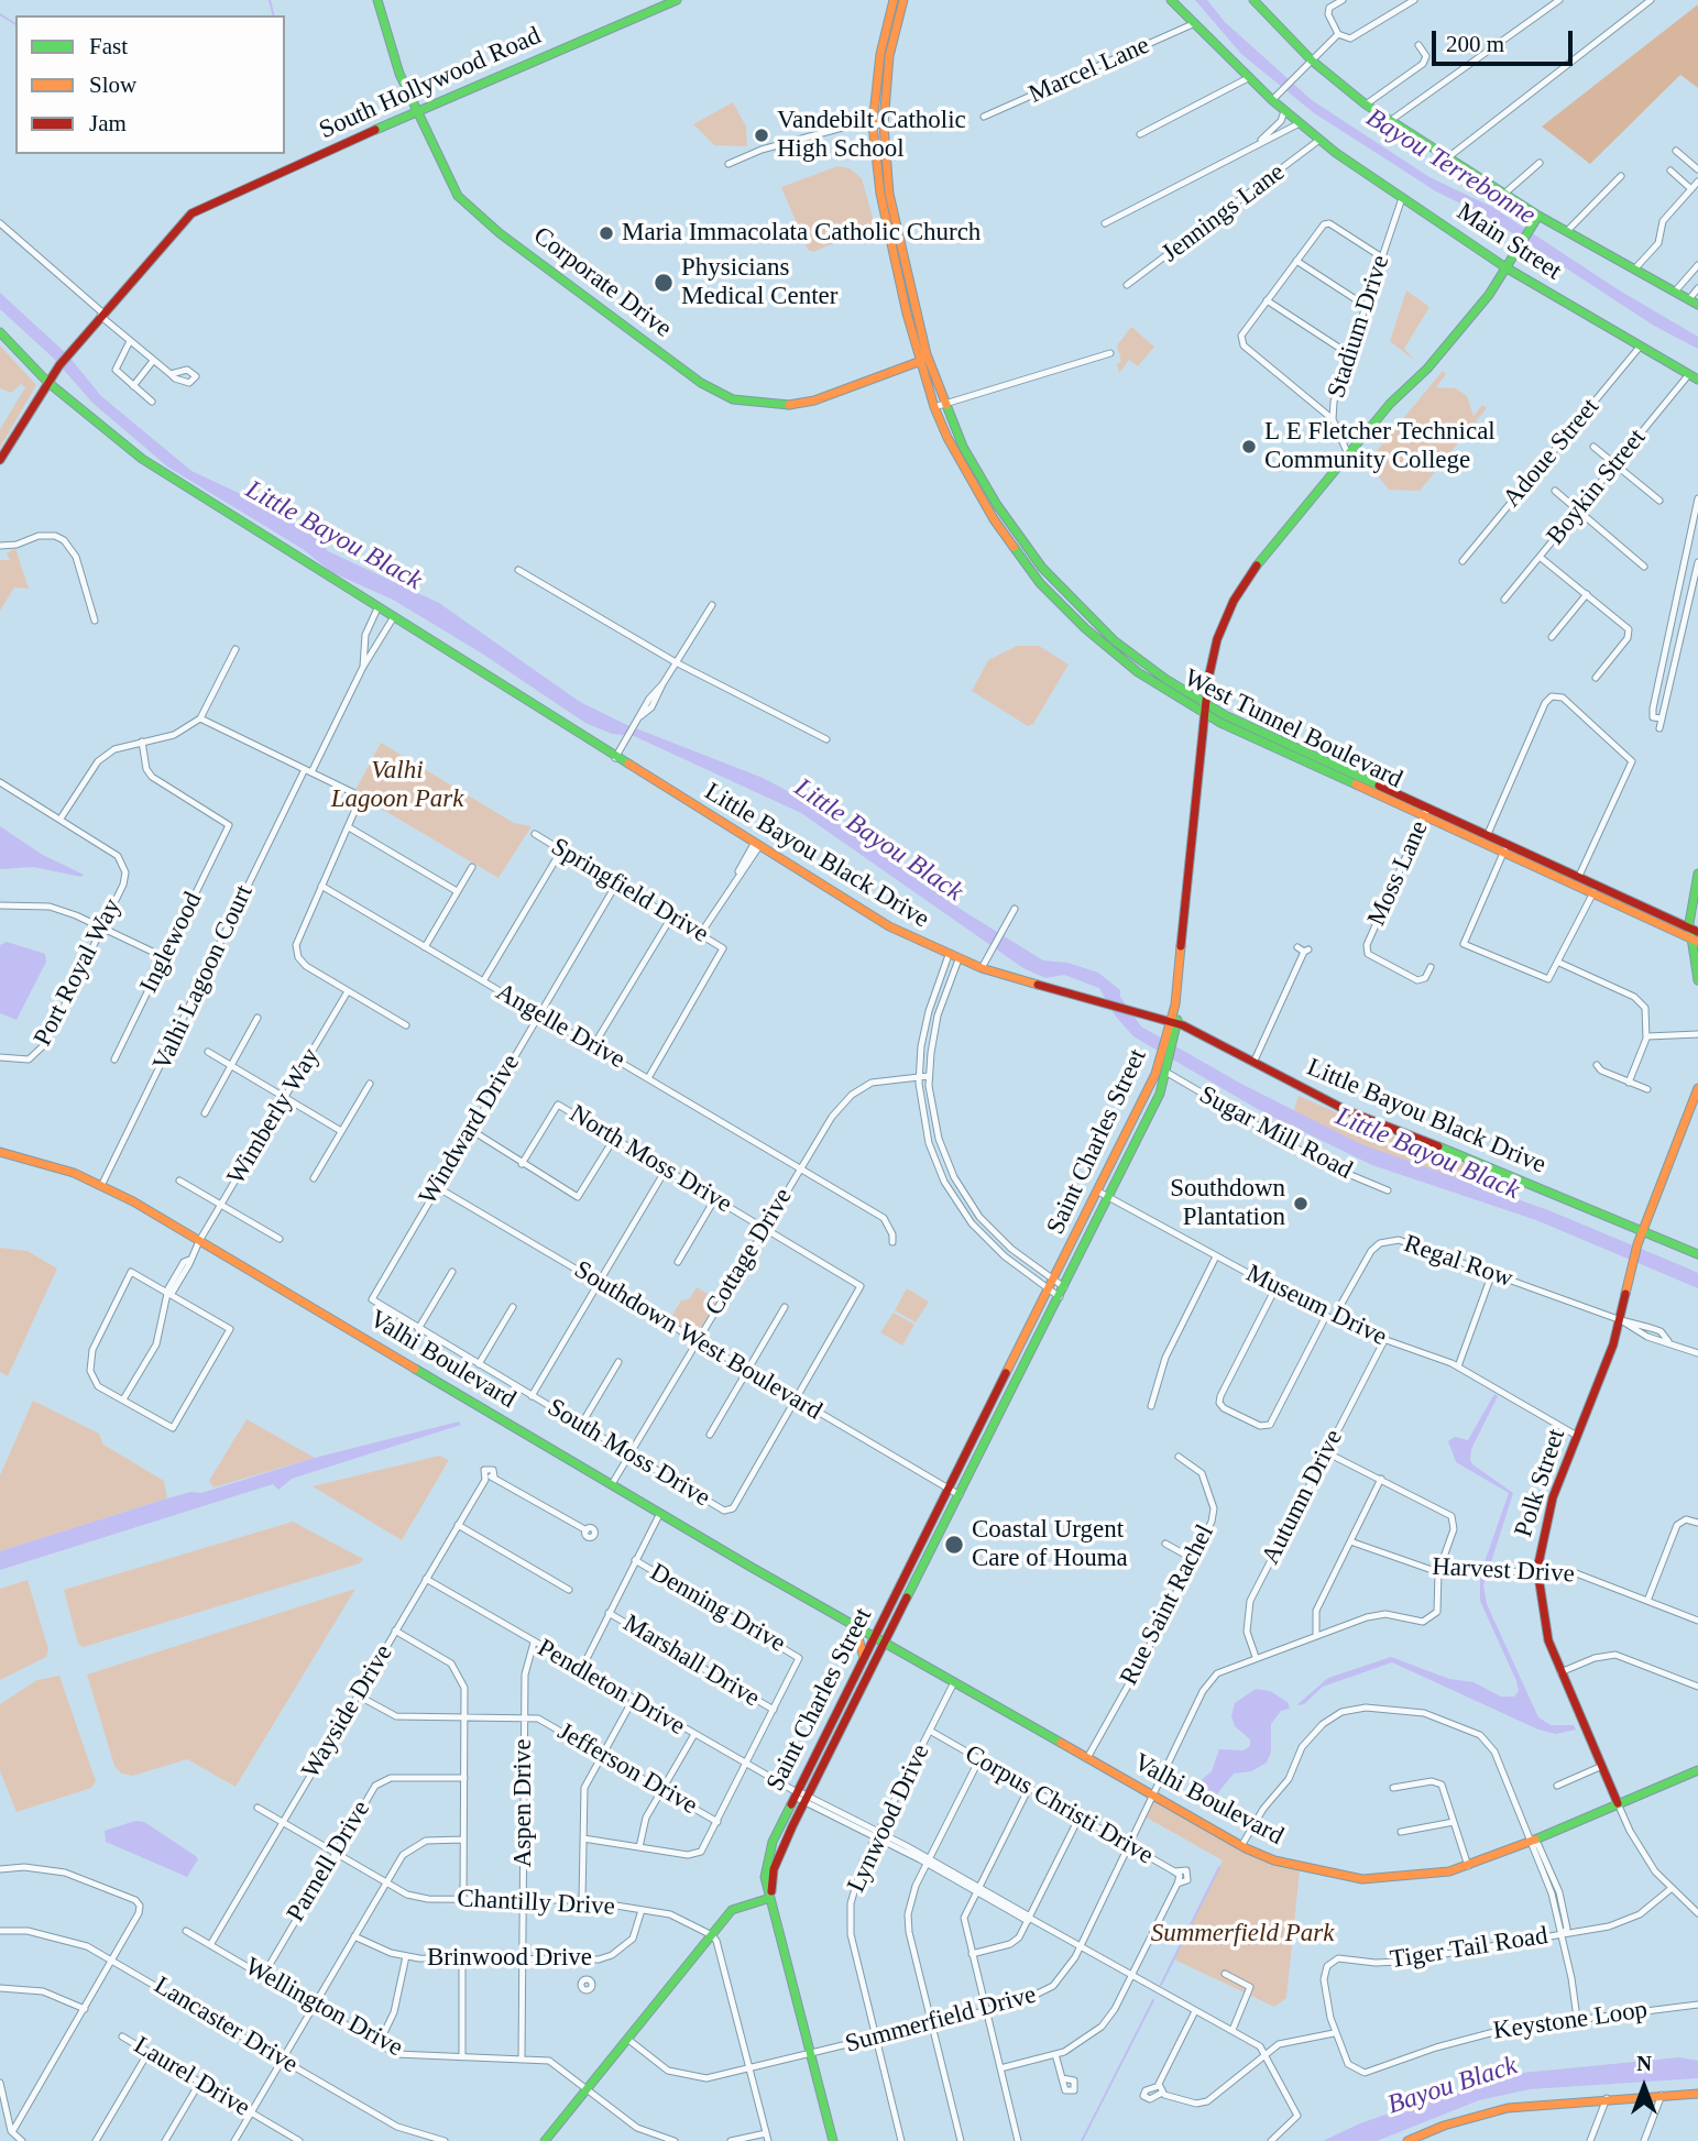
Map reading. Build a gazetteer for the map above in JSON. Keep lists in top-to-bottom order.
{
  "streets": {
    "street": [
      "Marcel Lane",
      "South Hollywood Road",
      "Jennings Lane",
      "Main Street",
      "Corporate Drive",
      "Stadium Drive",
      "Adoue Street",
      "Boykin Street",
      "West Tunnel Boulevard",
      "Little Bayou Black Drive",
      "Moss Lane",
      "Springfield Drive",
      "Inglewood",
      "Port Royal Way",
      "Valhi Lagoon Court",
      "Angelle Drive",
      "Wimberly Way",
      "Windward Drive",
      "Sugar Mill Road",
      "Saint Charles Street",
      "North Moss Drive",
      "Cottage Drive",
      "Regal Row",
      "Museum Drive",
      "Southdown West Boulevard",
      "Valhi Boulevard",
      "South Moss Drive",
      "Polk Street",
      "Autumn Drive",
      "Harvest Drive",
      "Rue Saint Rachel",
      "Denning Drive",
      "Marshall Drive",
      "Pendleton Drive",
      "Wayside Drive",
      "Jefferson Drive",
      "Aspen Drive",
      "Corpus Christi Drive",
      "Lynwood Drive",
      "Parnell Drive",
      "Chantilly Drive",
      "Tiger Tail Road",
      "Brinwood Drive",
      "Wellington Drive",
      "Summerfield Drive",
      "Keystone Loop",
      "Lancaster Drive",
      "Laurel Drive"
    ]
  },
  "crossings": [
    ["Marcel Lane", "Main Street"],
    ["South Hollywood Road", "Corporate Drive"],
    ["South Hollywood Road", "Little Bayou Black Drive"],
    ["Jennings Lane", "Main Street"],
    ["Main Street", "Stadium Drive"],
    ["Main Street", "Adoue Street"],
    ["Main Street", "Boykin Street"],
    ["Main Street", "Saint Charles Street"],
    ["Corporate Drive", "West Tunnel Boulevard"],
    ["Stadium Drive", "Saint Charles Street"],
    ["West Tunnel Boulevard", "Moss Lane"],
    ["West Tunnel Boulevard", "Saint Charles Street"],
    ["Little Bayou Black Drive", "Saint Charles Street"],
    ["Little Bayou Black Drive", "Polk Street"],
    ["Springfield Drive", "Angelle Drive"],
    ["Springfield Drive", "Windward Drive"],
    ["Valhi Lagoon Court", "Valhi Boulevard"],
    ["Angelle Drive", "Windward Drive"],
    ["Angelle Drive", "Cottage Drive"],
    ["Wimberly Way", "Valhi Boulevard"],
    ["Windward Drive", "Southdown West Boulevard"],
    ["Windward Drive", "South Moss Drive"],
    ["Sugar Mill Road", "Saint Charles Street"],
    ["Saint Charles Street", "Museum Drive"],
    ["Saint Charles Street", "Southdown West Boulevard"],
    ["Saint Charles Street", "Valhi Boulevard"],
    ["Saint Charles Street", "Pendleton Drive"],
    ["Saint Charles Street", "Summerfield Drive"],
    ["North Moss Drive", "Cottage Drive"],
    ["North Moss Drive", "Southdown West Boulevard"],
    ["North Moss Drive", "South Moss Drive"],
    ["Cottage Drive", "Southdown West Boulevard"],
    ["Cottage Drive", "Valhi Boulevard"],
    ["Cottage Drive", "South Moss Drive"],
    ["Regal Row", "Museum Drive"],
    ["Regal Row", "Polk Street"],
    ["Museum Drive", "Polk Street"],
    ["Museum Drive", "Autumn Drive"],
    ["Southdown West Boulevard", "South Moss Drive"],
    ["Valhi Boulevard", "Polk Street"],
    ["Valhi Boulevard", "Rue Saint Rachel"],
    ["Valhi Boulevard", "Lynwood Drive"],
    ["Valhi Boulevard", "Summerfield Drive"],
    ["Polk Street", "Harvest Drive"],
    ["Polk Street", "Tiger Tail Road"],
    ["Autumn Drive", "Summerfield Drive"],
    ["Harvest Drive", "Summerfield Drive"],
    ["Denning Drive", "Marshall Drive"],
    ["Pendleton Drive", "Wayside Drive"],
    ["Pendleton Drive", "Aspen Drive"],
    ["Pendleton Drive", "Corpus Christi Drive"],
    ["Pendleton Drive", "Lynwood Drive"],
    ["Pendleton Drive", "Summerfield Drive"],
    ["Wayside Drive", "Jefferson Drive"],
    ["Wayside Drive", "Chantilly Drive"],
    ["Wayside Drive", "Wellington Drive"],
    ["Jefferson Drive", "Aspen Drive"],
    ["Aspen Drive", "Chantilly Drive"],
    ["Aspen Drive", "Brinwood Drive"],
    ["Aspen Drive", "Wellington Drive"],
    ["Corpus Christi Drive", "Lynwood Drive"],
    ["Corpus Christi Drive", "Summerfield Drive"],
    ["Lynwood Drive", "Summerfield Drive"],
    ["Parnell Drive", "Chantilly Drive"],
    ["Parnell Drive", "Wellington Drive"],
    ["Chantilly Drive", "Brinwood Drive"],
    ["Tiger Tail Road", "Keystone Loop"]
  ],
  "water": ["Bayou Terrebonne", "Little Bayou Black", "Bayou Black"],
  "parks": ["Valhi Lagoon Park", "Summerfield Park"],
  "places": [
    "Vandebilt Catholic High School",
    "Maria Immacolata Catholic Church",
    "Physicians Medical Center",
    "L E Fletcher Technical Community College",
    "Southdown Plantation",
    "Coastal Urgent Care of Houma"
  ],
  "legend": ["Fast", "Slow", "Jam"],
  "scale_bar": "200 m",
  "north": "top"
}
